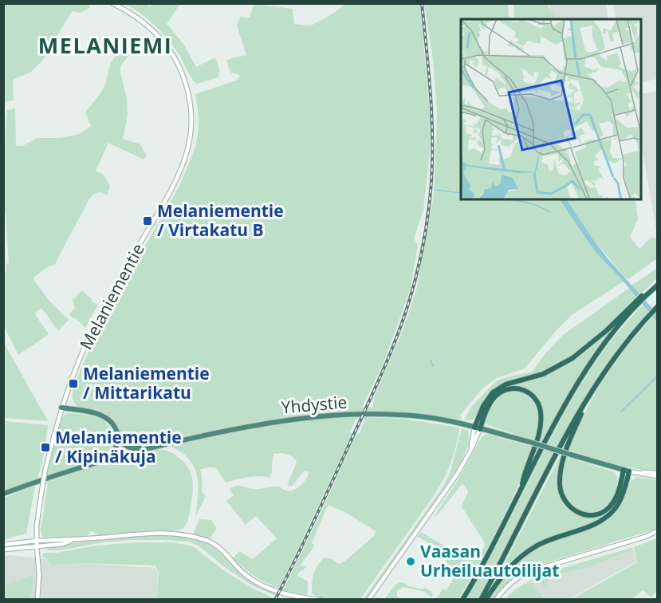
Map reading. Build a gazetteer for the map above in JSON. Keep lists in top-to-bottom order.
{
  "streets": {
    "highway": ["Yhdystie"],
    "main road": ["Melaniementie"]
  },
  "districts": ["MELANIEMI"],
  "places": {
    "transit": ["Melaniementie / Virtakatu B", "Melaniementie / Mittarikatu", "Melaniementie / Kipinäkuja"],
    "other": ["Vaasan Urheiluautoilijat"]
  }
}
